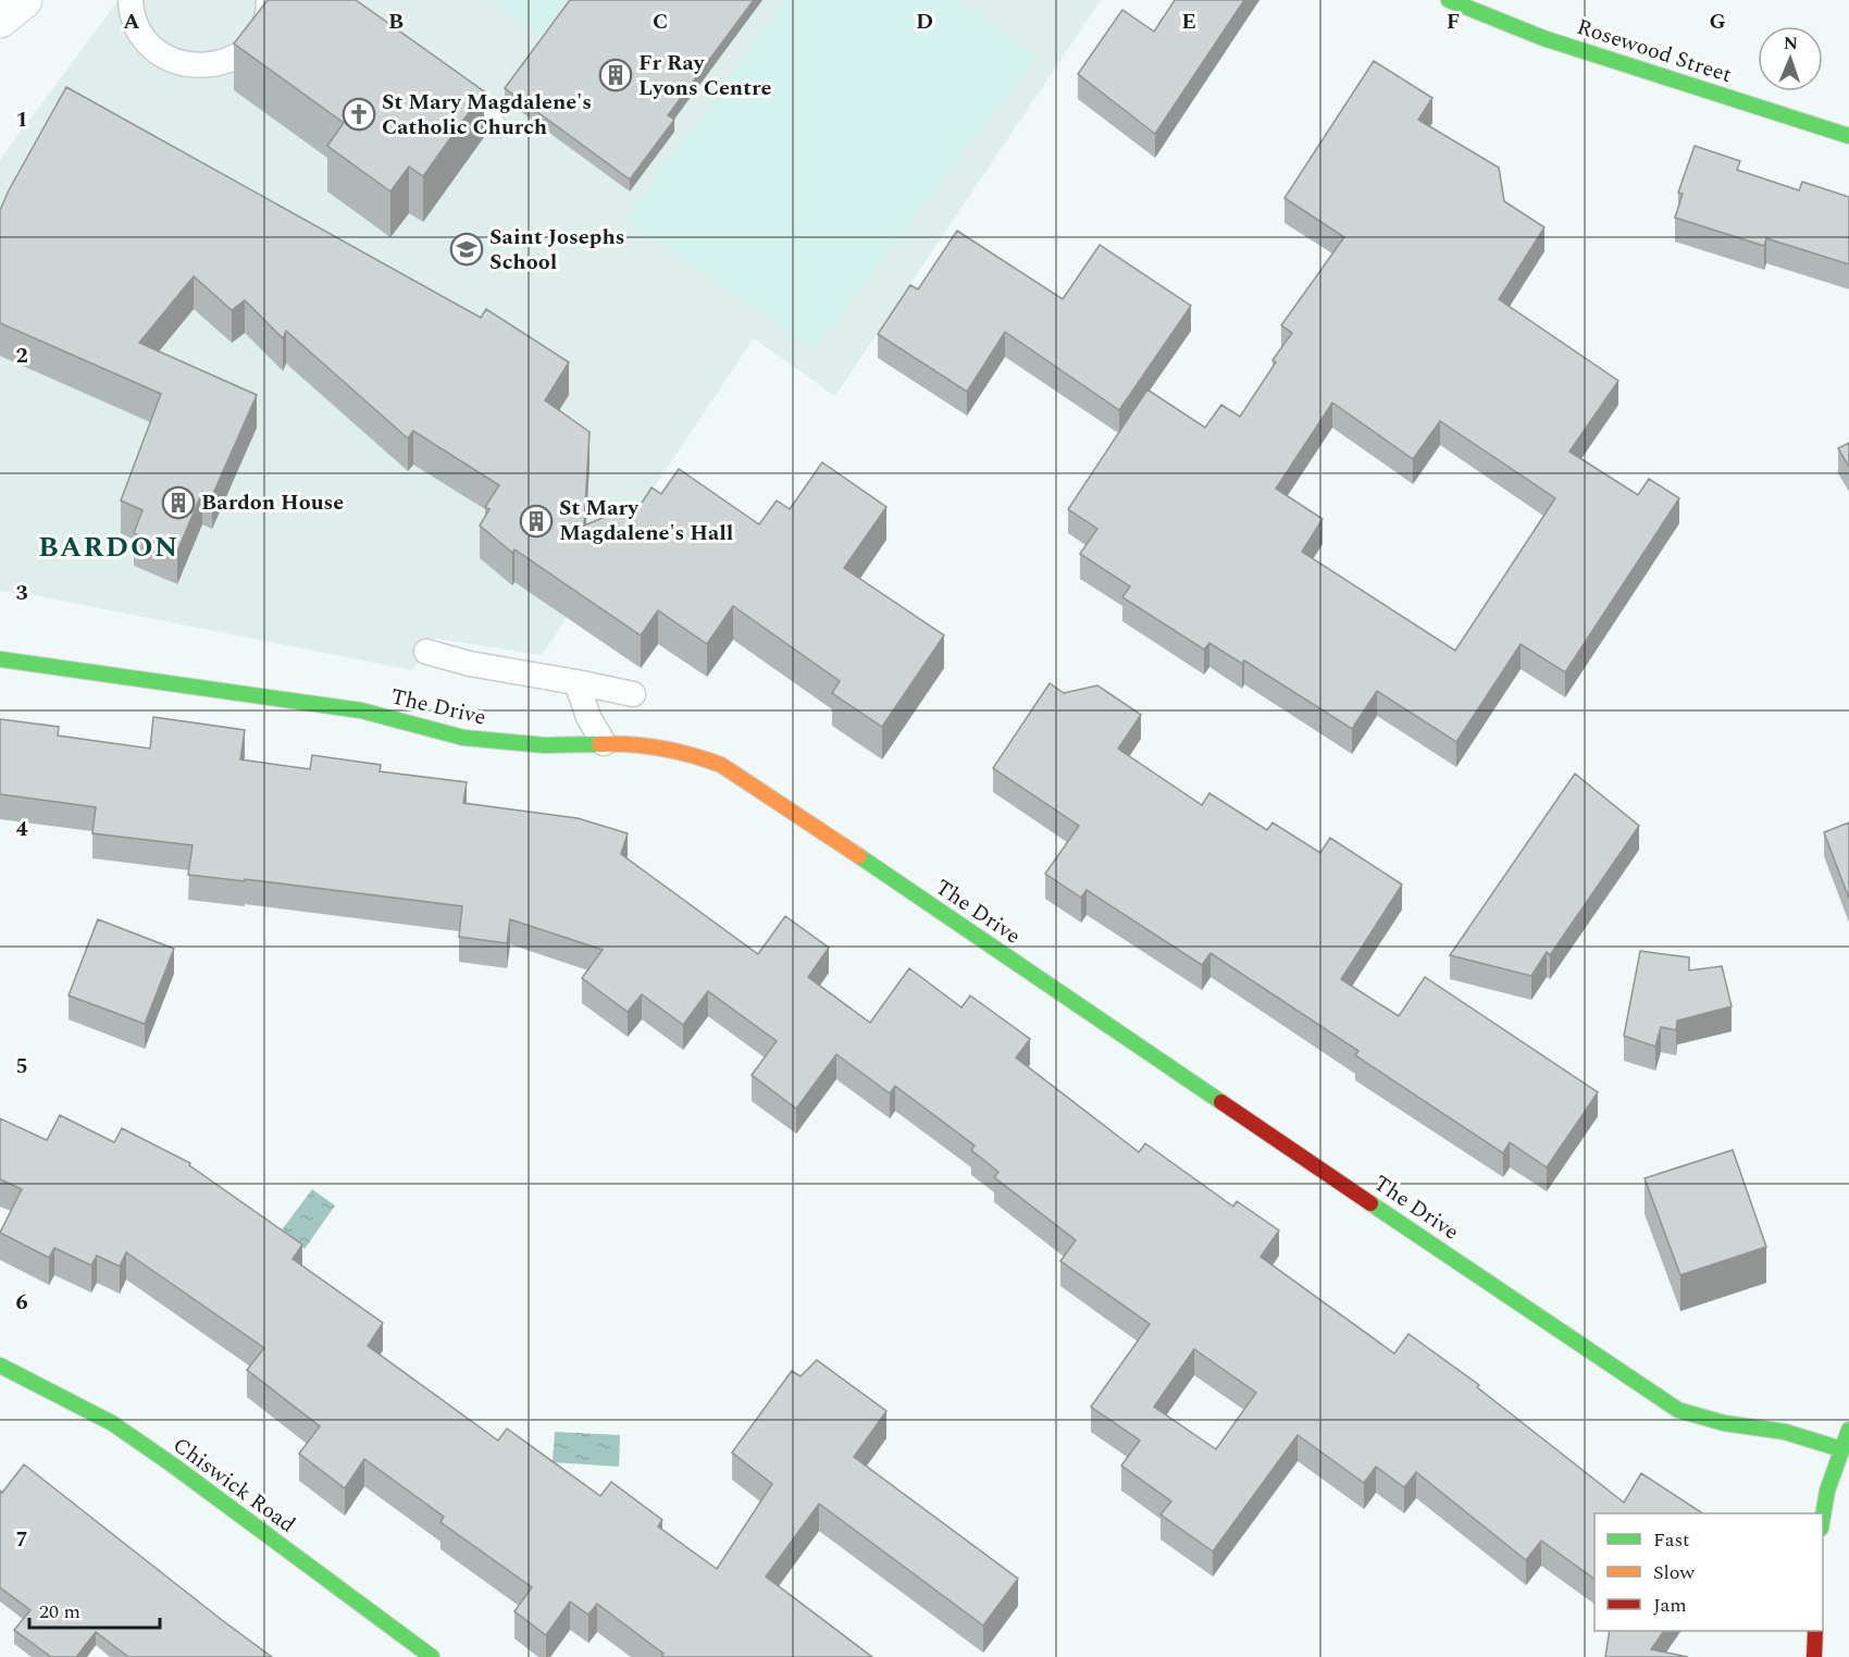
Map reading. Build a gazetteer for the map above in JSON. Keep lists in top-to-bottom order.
{
  "streets": {
    "street": ["Rosewood Street", "The Drive", "Chiswick Road"]
  },
  "districts": ["BARDON"],
  "places": {
    "building": ["Fr Ray Lyons Centre", "Bardon House", "St Mary Magdalene's Hall"],
    "church": ["St Mary Magdalene's Catholic Church"],
    "school or university": ["Saint Josephs School"]
  },
  "legend": ["Fast", "Slow", "Jam"],
  "scale_bar": "20 m",
  "north": "top",
  "grid": {
    "columns": [
      "A",
      "B",
      "C",
      "D",
      "E",
      "F",
      "G"
    ],
    "rows": [
      "1",
      "2",
      "3",
      "4",
      "5",
      "6",
      "7"
    ]
  }
}
